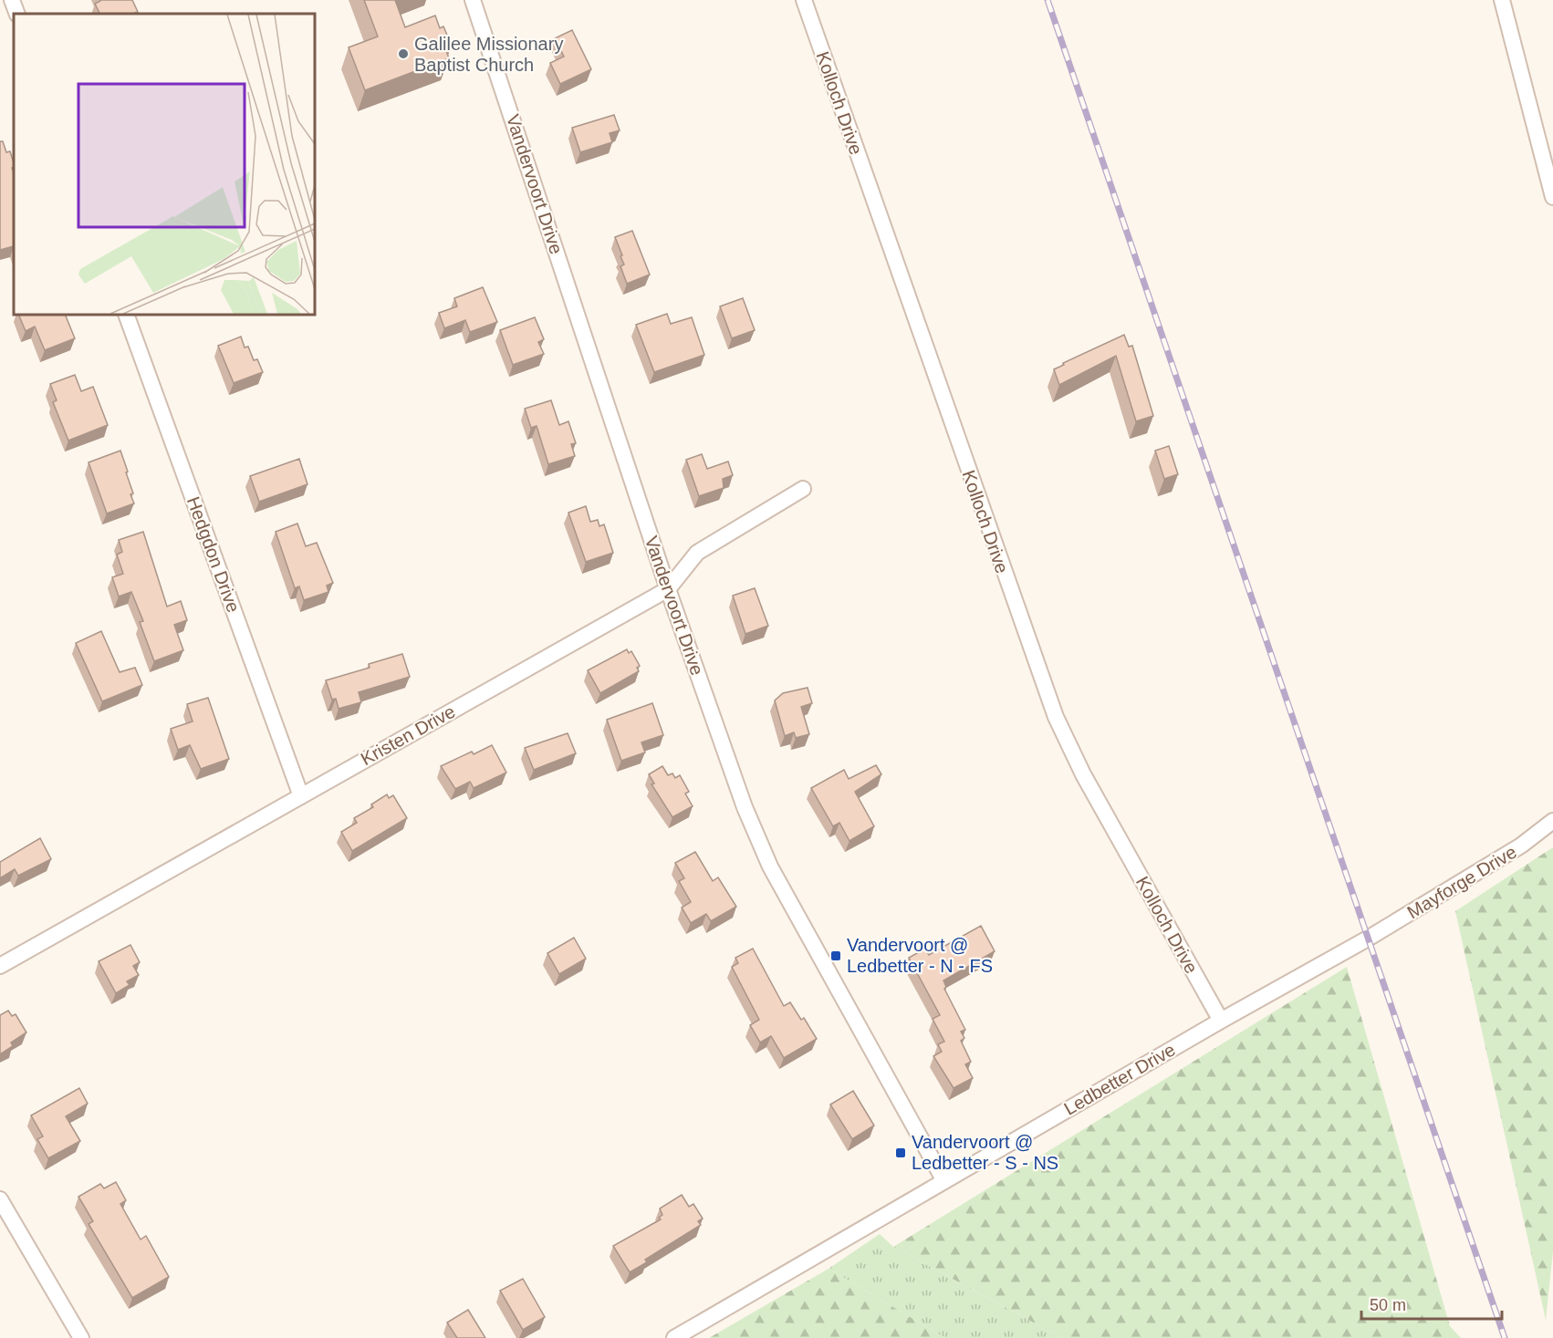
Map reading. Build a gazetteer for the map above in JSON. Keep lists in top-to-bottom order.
{
  "streets": {
    "street": [
      "Kolloch Drive",
      "Vandervoort Drive",
      "Hedgdon Drive",
      "Kristen Drive",
      "Mayforge Drive",
      "Ledbetter Drive"
    ]
  },
  "crossings": [
    ["Kolloch Drive", "Ledbetter Drive"],
    ["Vandervoort Drive", "Kristen Drive"],
    ["Vandervoort Drive", "Ledbetter Drive"],
    ["Hedgdon Drive", "Kristen Drive"],
    ["Mayforge Drive", "Ledbetter Drive"]
  ],
  "places": {
    "other": ["Galilee Missionary Baptist Church"],
    "transit": ["Vandervoort @ Ledbetter - N - FS", "Vandervoort @ Ledbetter - S - NS"]
  },
  "scale_bar": "50 m"
}
